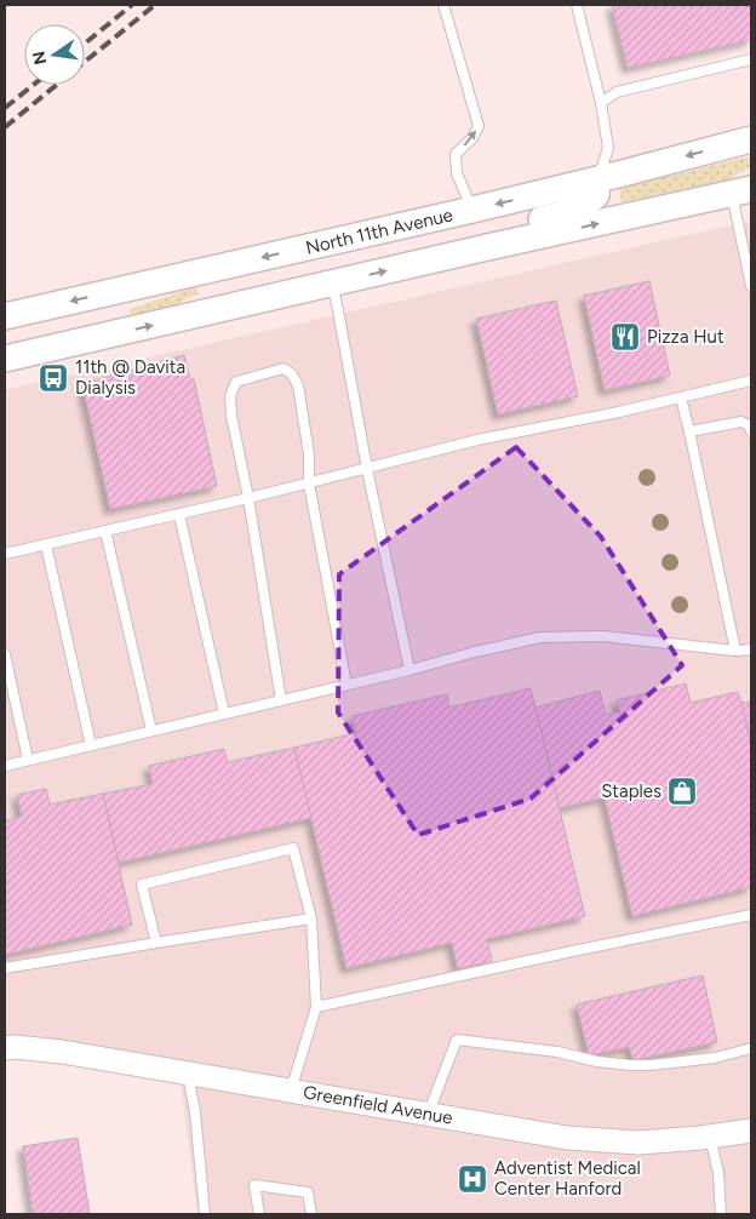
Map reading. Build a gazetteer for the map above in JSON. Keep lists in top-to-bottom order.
{
  "streets": {
    "main road": ["North 11th Avenue"],
    "street": ["Greenfield Avenue"]
  },
  "places": {
    "restaurant": ["Pizza Hut"],
    "bus stop": ["11th @ Davita Dialysis"],
    "shop": ["Staples"],
    "hospital": ["Adventist Medical Center Hanford"]
  },
  "north": "left"
}
